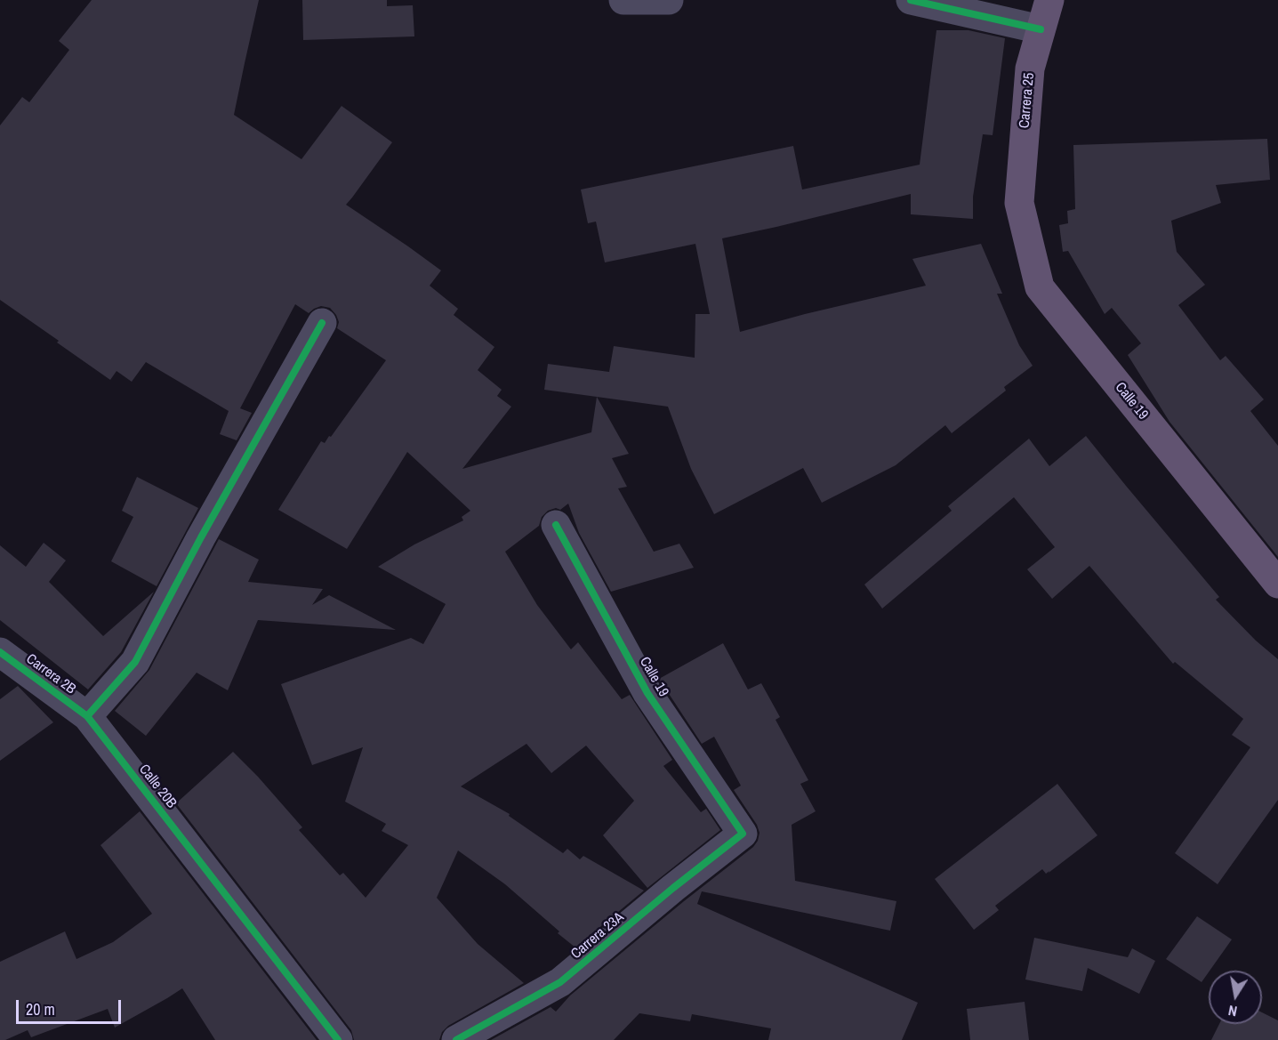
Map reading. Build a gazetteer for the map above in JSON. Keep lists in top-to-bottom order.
{
  "streets": {
    "main road": ["Carrera 25", "Calle 19"],
    "street": ["Carrera 2B", "Calle 20B", "Carrera 23A"]
  },
  "crossings": [
    ["Carrera 25", "Calle 19"],
    ["Calle 19", "Carrera 23A"],
    ["Carrera 2B", "Calle 20B"]
  ],
  "scale_bar": "20 m",
  "north": "bottom"
}
